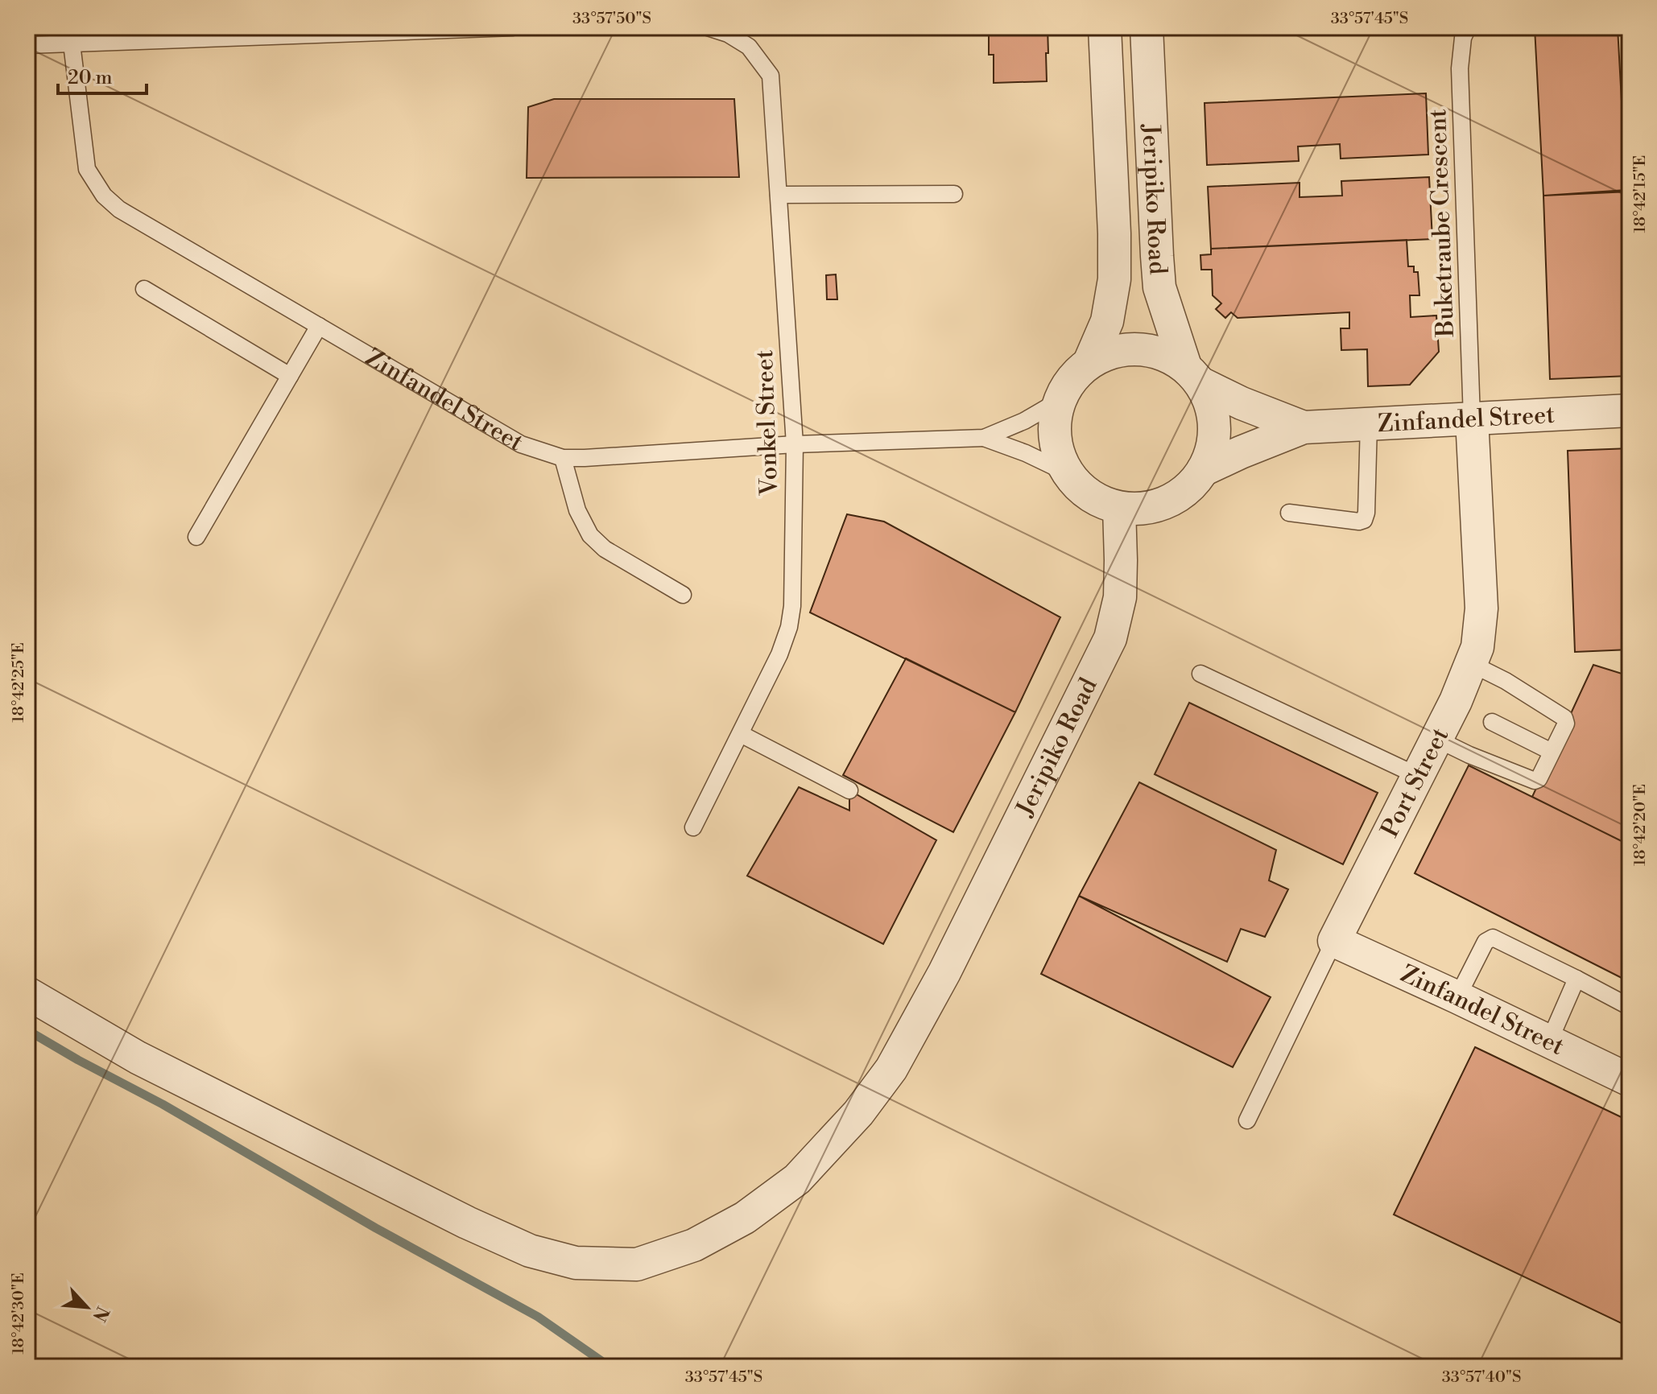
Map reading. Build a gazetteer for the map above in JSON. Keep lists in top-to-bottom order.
{
  "streets": {
    "street": ["Jeripiko Road", "Zinfandel Street", "Port Street"],
    "lane": ["Buketraube Crescent", "Vonkel Street"]
  },
  "crossings": [
    ["Jeripiko Road", "Zinfandel Street"],
    ["Buketraube Crescent", "Zinfandel Street"],
    ["Buketraube Crescent", "Port Street"],
    ["Zinfandel Street", "Vonkel Street"],
    ["Zinfandel Street", "Port Street"]
  ],
  "scale_bar": "20 m",
  "north": "bottom right",
  "coordinates": [
    "33°57'50\"S",
    "33°57'45\"S",
    "18°42'15\"E",
    "18°42'25\"E",
    "18°42'20\"E",
    "18°42'30\"E",
    "33°57'40\"S"
  ]
}
